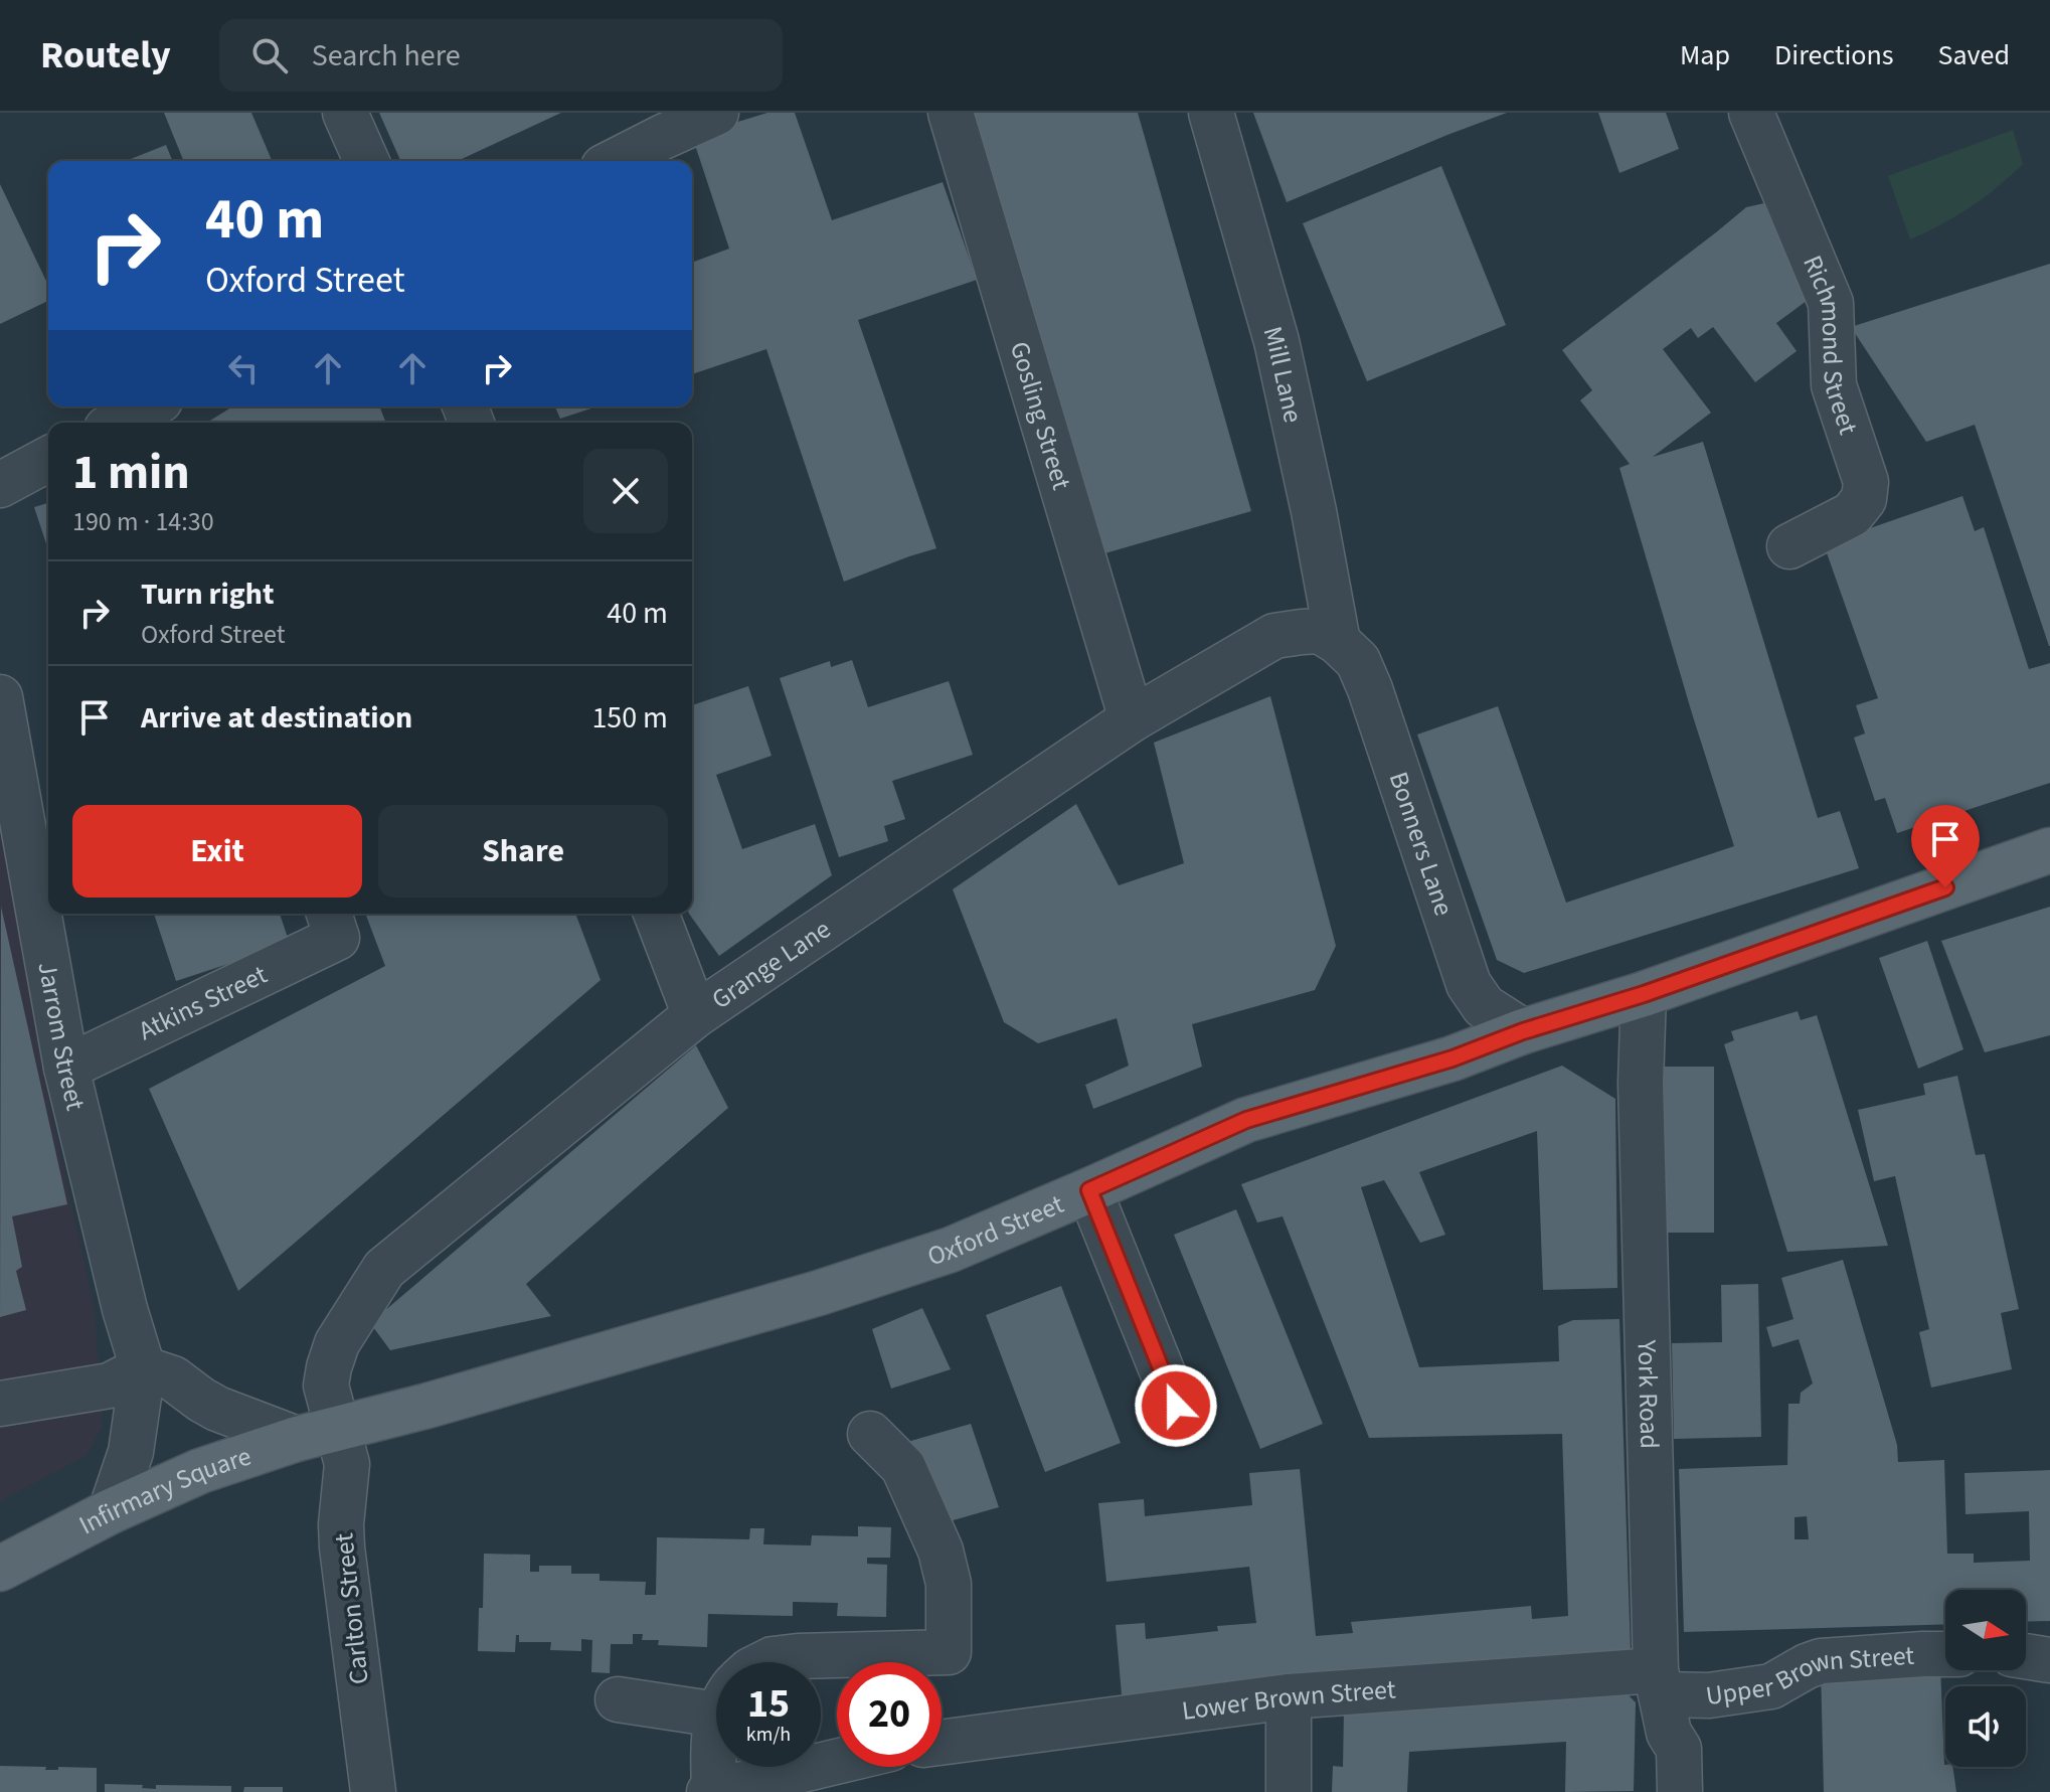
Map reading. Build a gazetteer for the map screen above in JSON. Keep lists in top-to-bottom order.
{
  "streets": {
    "main road": ["Oxford Street", "Infirmary Square"],
    "street": [
      "Richmond Street",
      "Mill Lane",
      "Gosling Street",
      "Bonners Lane",
      "Grange Lane",
      "Atkins Street",
      "Jarrom Street",
      "York Road",
      "Carlton Street",
      "Upper Brown Street",
      "Lower Brown Street"
    ]
  },
  "crossings": [
    ["Mill Lane", "Bonners Lane"],
    ["Mill Lane", "Grange Lane"],
    ["Gosling Street", "Grange Lane"],
    ["Bonners Lane", "Grange Lane"],
    ["Bonners Lane", "Oxford Street"],
    ["Grange Lane", "Oxford Street"],
    ["Grange Lane", "Infirmary Square"],
    ["Grange Lane", "Carlton Street"],
    ["Atkins Street", "Jarrom Street"],
    ["Jarrom Street", "Infirmary Square"],
    ["Oxford Street", "York Road"],
    ["Oxford Street", "Infirmary Square"],
    ["Oxford Street", "Carlton Street"],
    ["York Road", "Upper Brown Street"],
    ["York Road", "Lower Brown Street"],
    ["Infirmary Square", "Carlton Street"],
    ["Upper Brown Street", "Lower Brown Street"]
  ],
  "north": "right",
  "page": {
    "header": "Routely",
    "search": "Search here",
    "nav": ["Map", "Directions", "Saved"],
    "turn": ["40 m", "Oxford Street"],
    "heading": ["1 min", "190 m · 14:30"],
    "list": [
      {
        "name": "Turn right",
        "note": "Oxford Street",
        "value": "40 m"
      },
      {
        "name": "Arrive at destination",
        "value": "150 m"
      }
    ],
    "buttons": ["Exit", "Share"],
    "speed": "15 km/h",
    "limit": "20"
  }
}
